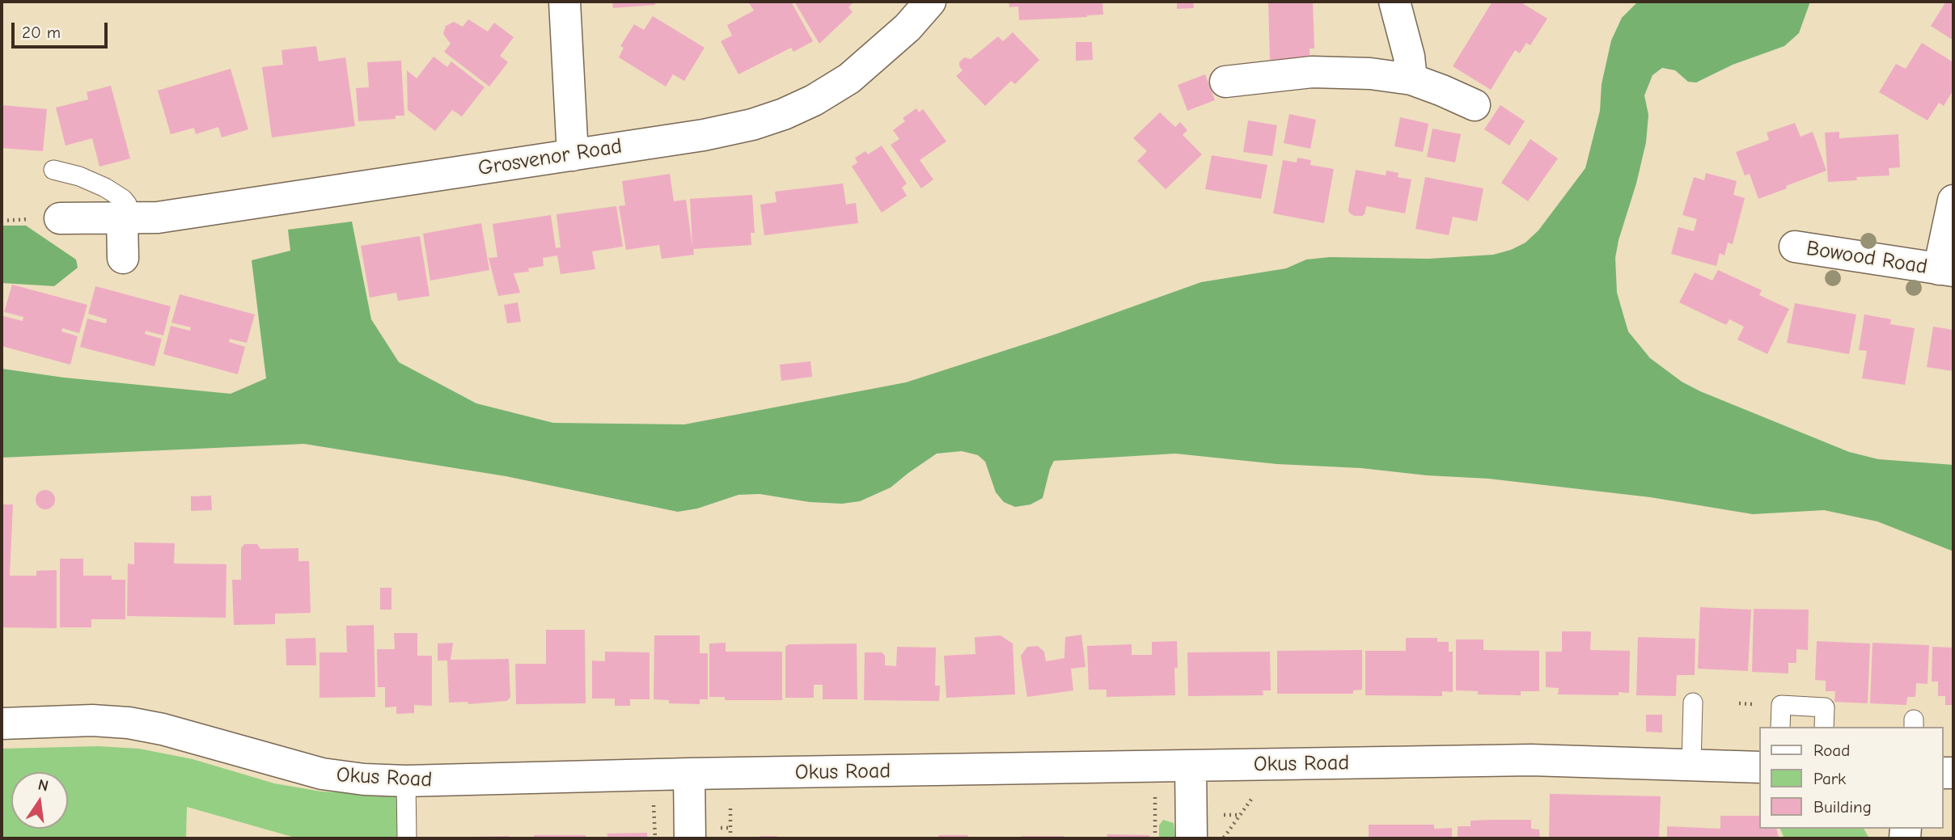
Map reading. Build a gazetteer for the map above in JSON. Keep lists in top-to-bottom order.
{
  "streets": {
    "street": ["Grosvenor Road", "Bowood Road", "Okus Road"]
  },
  "legend": ["Road", "Park", "Building"],
  "scale_bar": "20 m",
  "north": "top"
}
